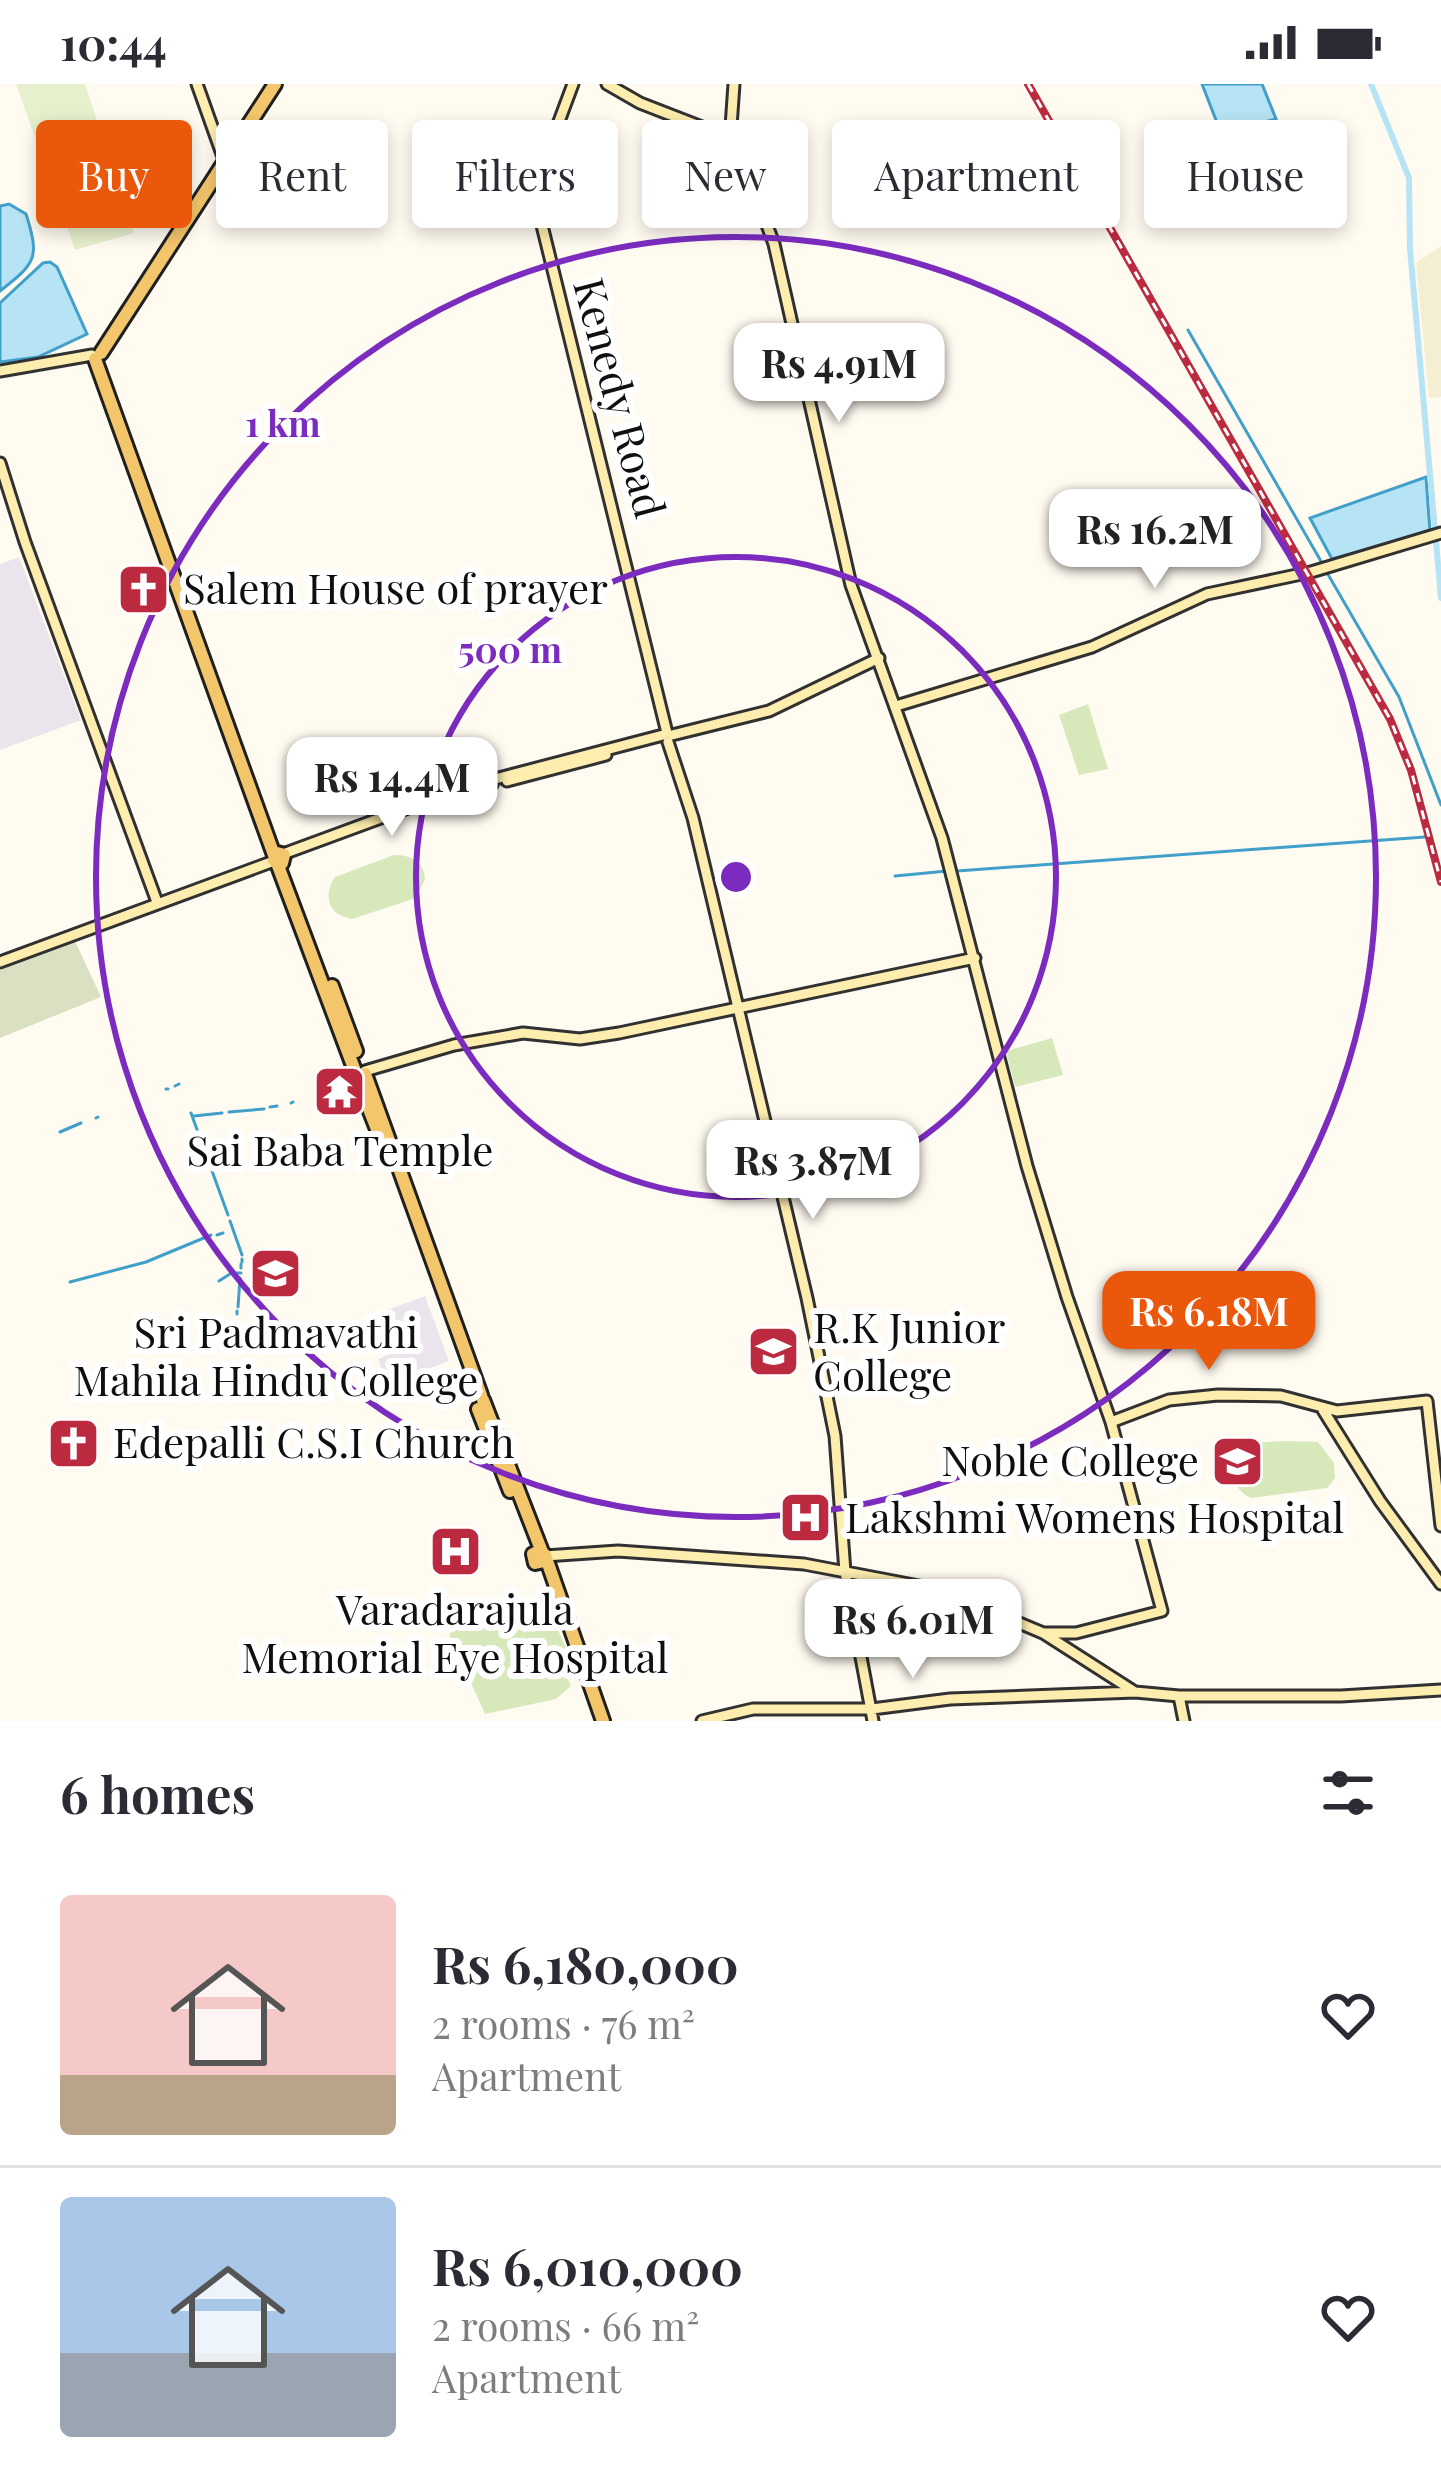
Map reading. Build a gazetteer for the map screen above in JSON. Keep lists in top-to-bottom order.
{
  "streets": {
    "street": ["Kenedy Road"]
  },
  "places": {
    "church": ["Salem House of prayer", "Edepalli C.S.I Church"],
    "temple": ["Sai Baba Temple"],
    "school or university": ["Sri Padmavathi Mahila Hindu College", "R.K Junior College", "Noble College"],
    "hospital": ["Lakshmi Womens Hospital", "Varadarajula Memorial Eye Hospital"]
  },
  "page": {
    "status": "10:44",
    "chip": [
      "Buy",
      "Rent",
      "Filters",
      "New",
      "Apartment",
      "House"
    ],
    "price": [
      "Rs 4.91M",
      "Rs 16.2M",
      "Rs 14.4M",
      "Rs 3.87M",
      "Rs 6.18M",
      "Rs 6.01M"
    ],
    "heading": "6 homes",
    "list": [
      {
        "name": "Rs 6,180,000",
        "note": "2 rooms · 76 m² · Apartment"
      },
      {
        "name": "Rs 6,010,000",
        "note": "2 rooms · 66 m² · Apartment"
      }
    ]
  },
  "rings": ["1 km", "500 m"]
}
